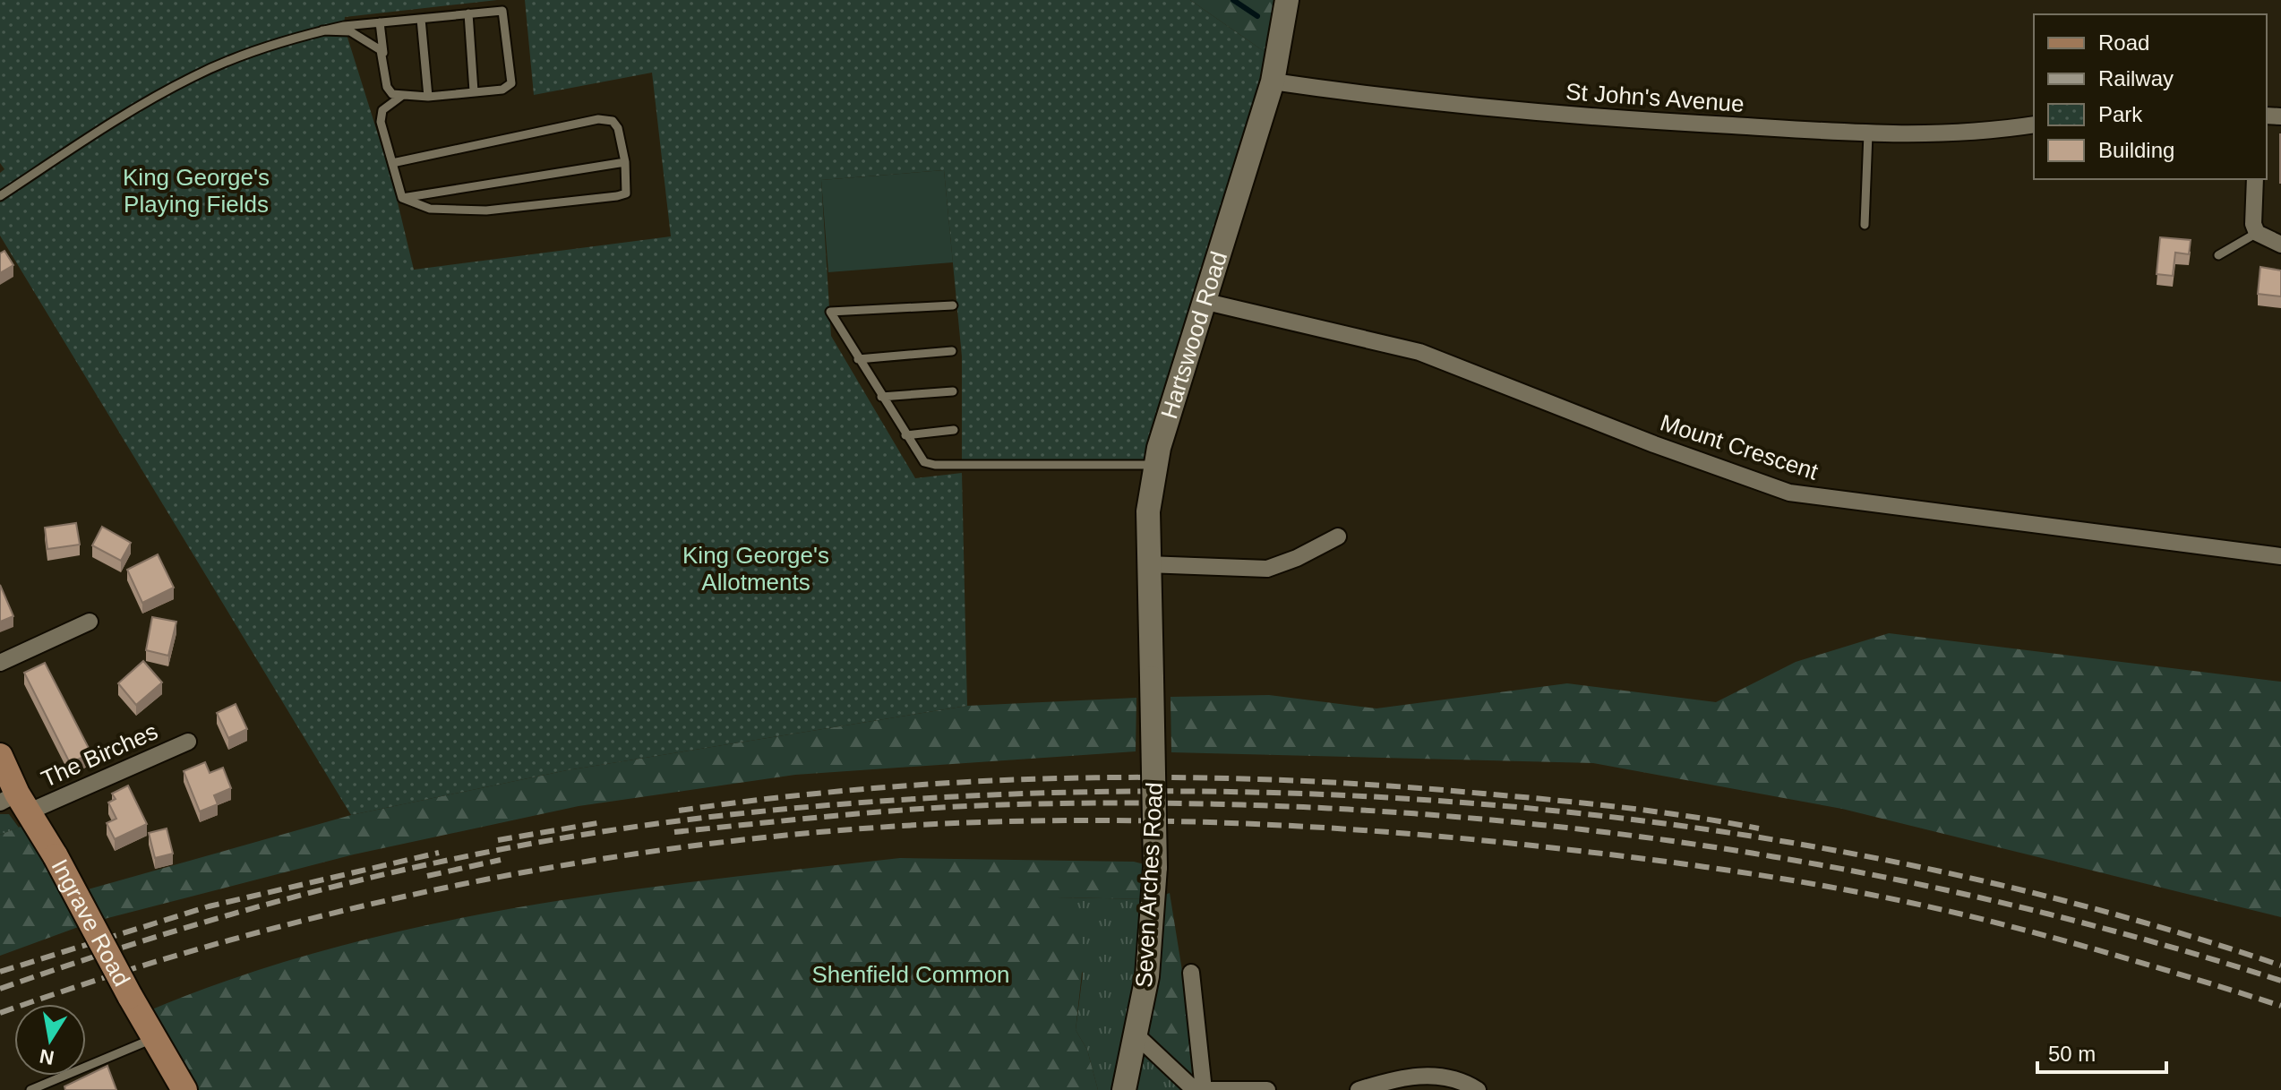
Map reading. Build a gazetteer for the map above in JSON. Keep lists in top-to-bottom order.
{
  "streets": {
    "main road": ["Ingrave Road"],
    "street": [
      "St John's Avenue",
      "Hartswood Road",
      "Mount Crescent",
      "The Birches",
      "Seven Arches Road"
    ]
  },
  "crossings": [
    ["St John's Avenue", "Hartswood Road"],
    ["Hartswood Road", "Mount Crescent"],
    ["Hartswood Road", "Seven Arches Road"],
    ["The Birches", "Ingrave Road"]
  ],
  "parks": ["King George's Playing Fields", "King George's Allotments", "Shenfield Common"],
  "legend": [
    "Road",
    "Railway",
    "Park",
    "Building"
  ],
  "scale_bar": "50 m",
  "north": "bottom"
}
